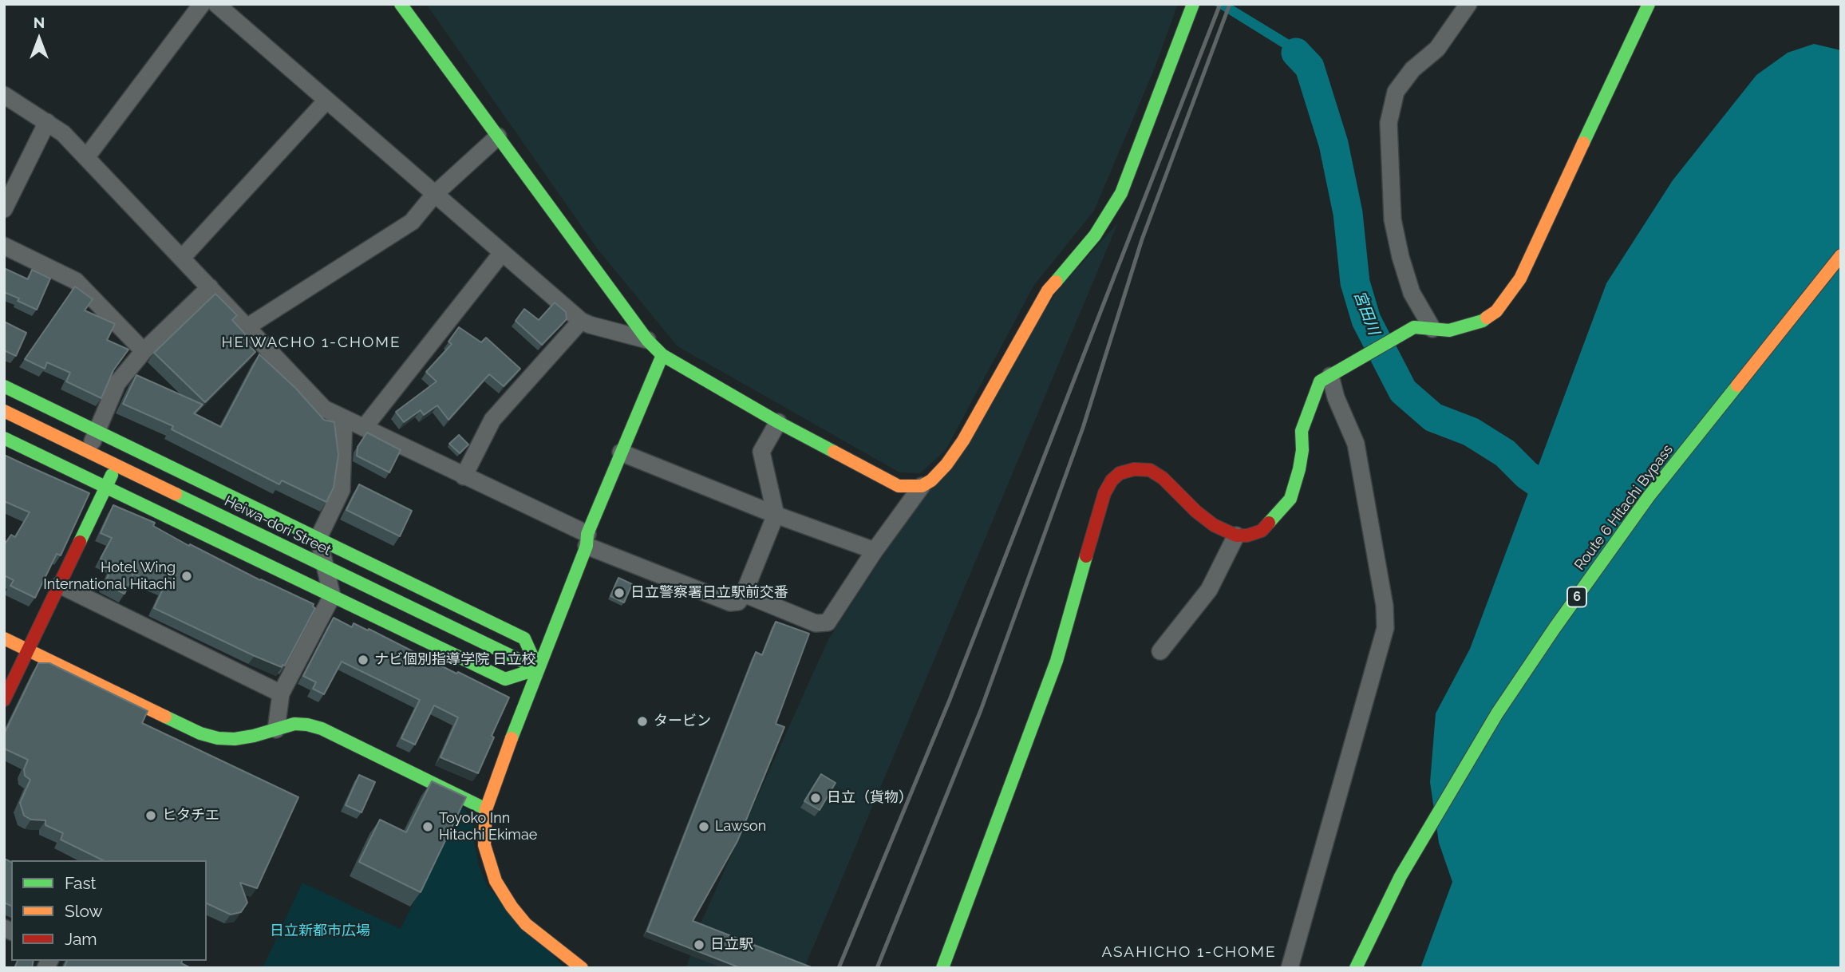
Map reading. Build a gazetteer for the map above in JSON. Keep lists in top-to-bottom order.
{
  "streets": {
    "main road": ["Route 6 Hitachi Bypass", "Heiwa-dori Street", "6"]
  },
  "districts": ["HEIWACHO 1-CHOME", "ASAHICHO 1-CHOME"],
  "water": ["宮田川"],
  "parks": ["日立新都市広場"],
  "places": [
    "Hotel Wing International Hitachi",
    "日立警察署日立駅前交番",
    "ナビ個別指導学院 日立校",
    "タービン",
    "日立（貨物）",
    "ヒタチエ",
    "Toyoko Inn Hitachi Ekimae",
    "Lawson",
    "日立駅"
  ],
  "legend": ["Fast", "Slow", "Jam"],
  "north": "top"
}
